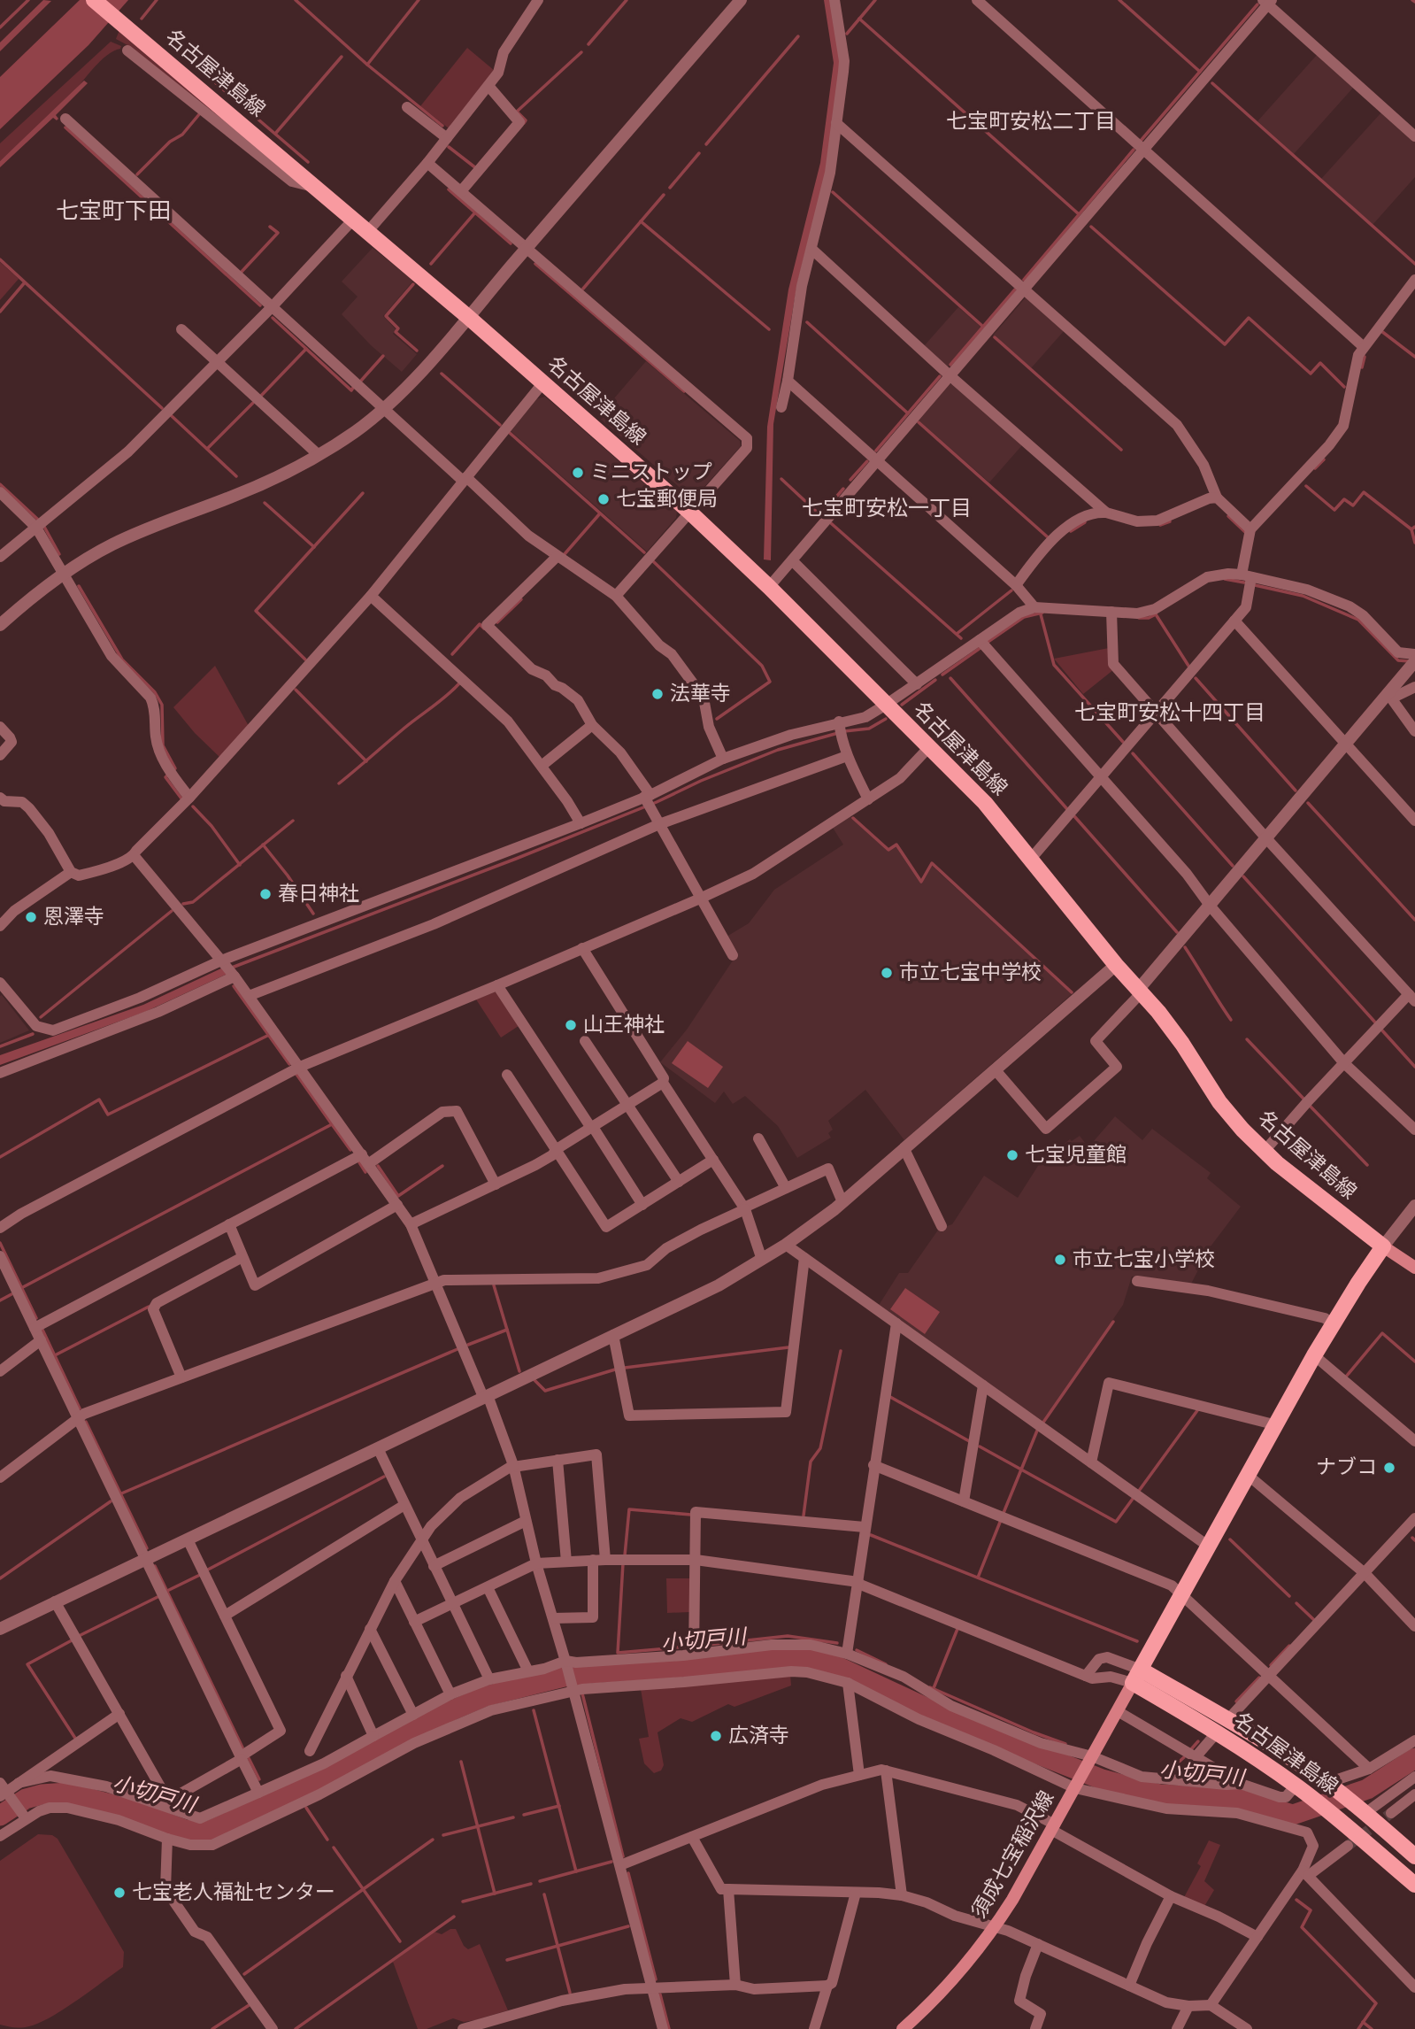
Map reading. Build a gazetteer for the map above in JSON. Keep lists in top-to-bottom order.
{
  "streets": {
    "main road": ["名古屋津島線", "須成七宝稲沢線"]
  },
  "crossings": [
    ["名古屋津島線", "須成七宝稲沢線"]
  ],
  "districts": [
    "七宝町安松二丁目",
    "七宝町下田",
    "七宝町安松一丁目",
    "七宝町安松十四丁目"
  ],
  "water": ["小切戸川"],
  "places": [
    "ミニストップ",
    "七宝郵便局",
    "法華寺",
    "春日神社",
    "恩澤寺",
    "市立七宝中学校",
    "山王神社",
    "七宝児童館",
    "市立七宝小学校",
    "ナブコ",
    "広済寺",
    "七宝老人福祉センター"
  ]
}
